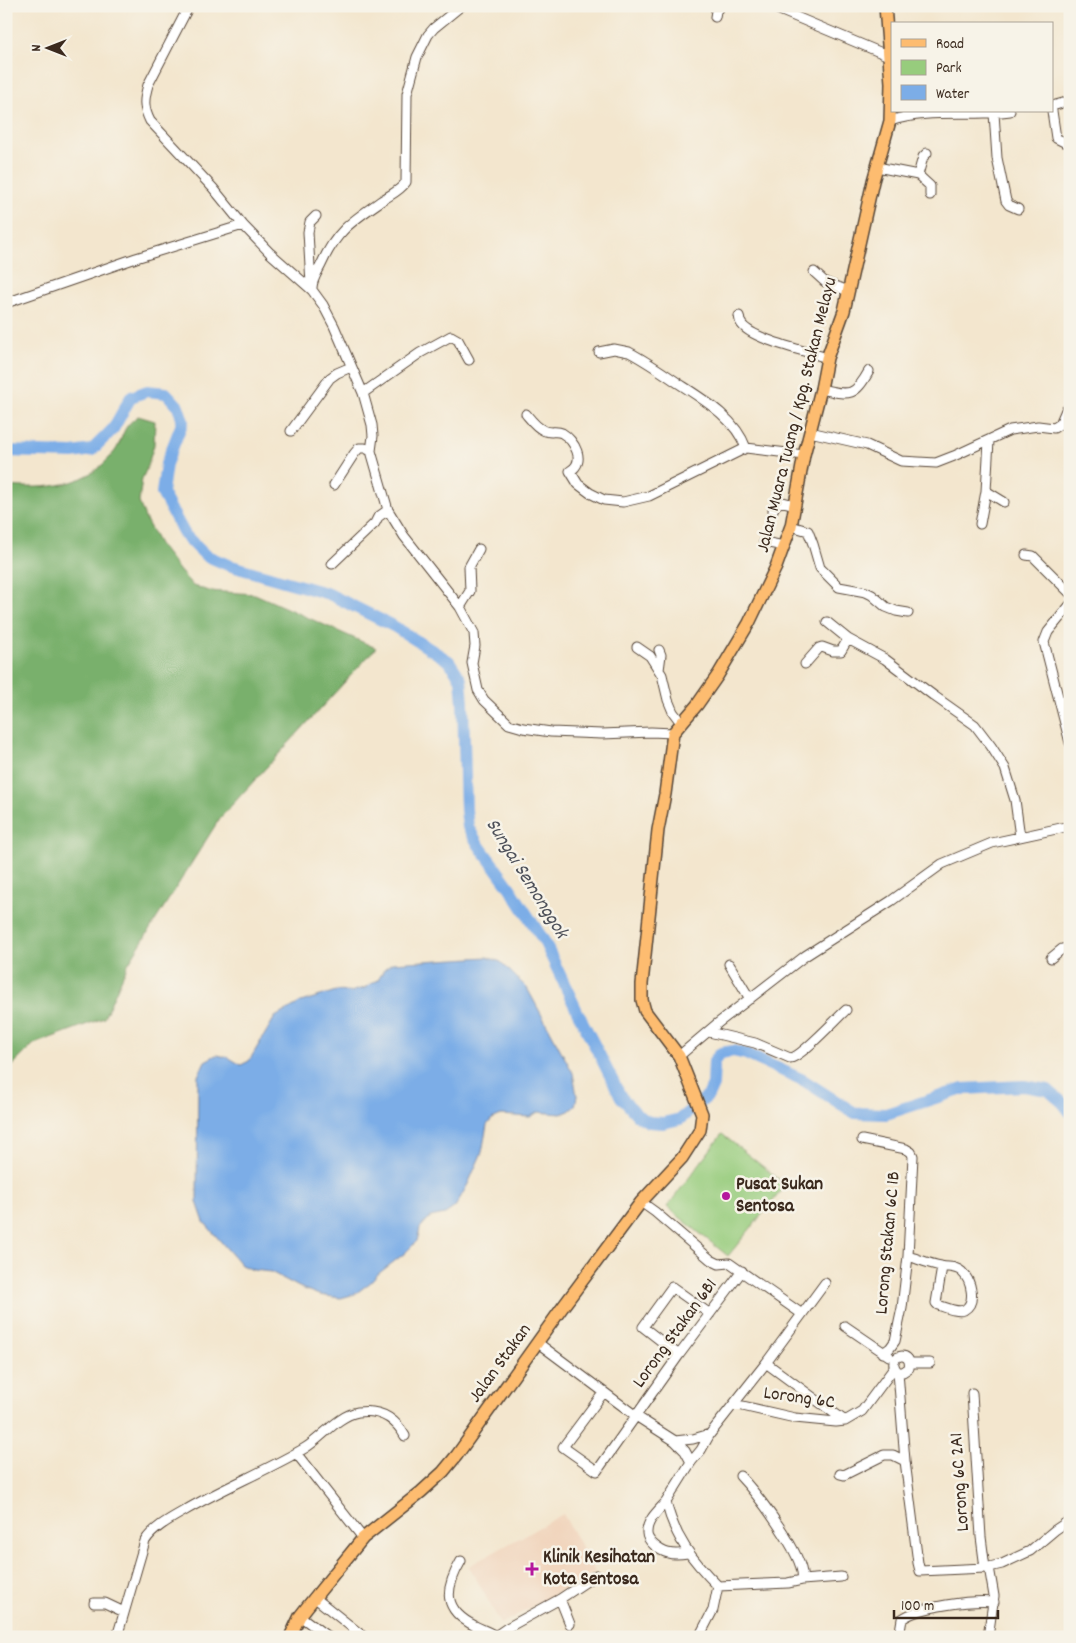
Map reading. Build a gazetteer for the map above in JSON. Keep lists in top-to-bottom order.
{
  "streets": {
    "main road": ["Jalan Muara Tuang / Kpg. Stakan Melayu", "Jalan Stakan"],
    "street": [
      "Lorong Stakan 6C 1B",
      "Lorong Stakan 6B1",
      "Lorong 6C",
      "Lorong 6C 2A1"
    ]
  },
  "water": ["Sungai Semonggok"],
  "places": {
    "other": ["Pusat Sukan Sentosa"],
    "health": ["Klinik Kesihatan Kota Sentosa"]
  },
  "legend": ["Road", "Park", "Water"],
  "scale_bar": "100 m",
  "north": "left"
}
